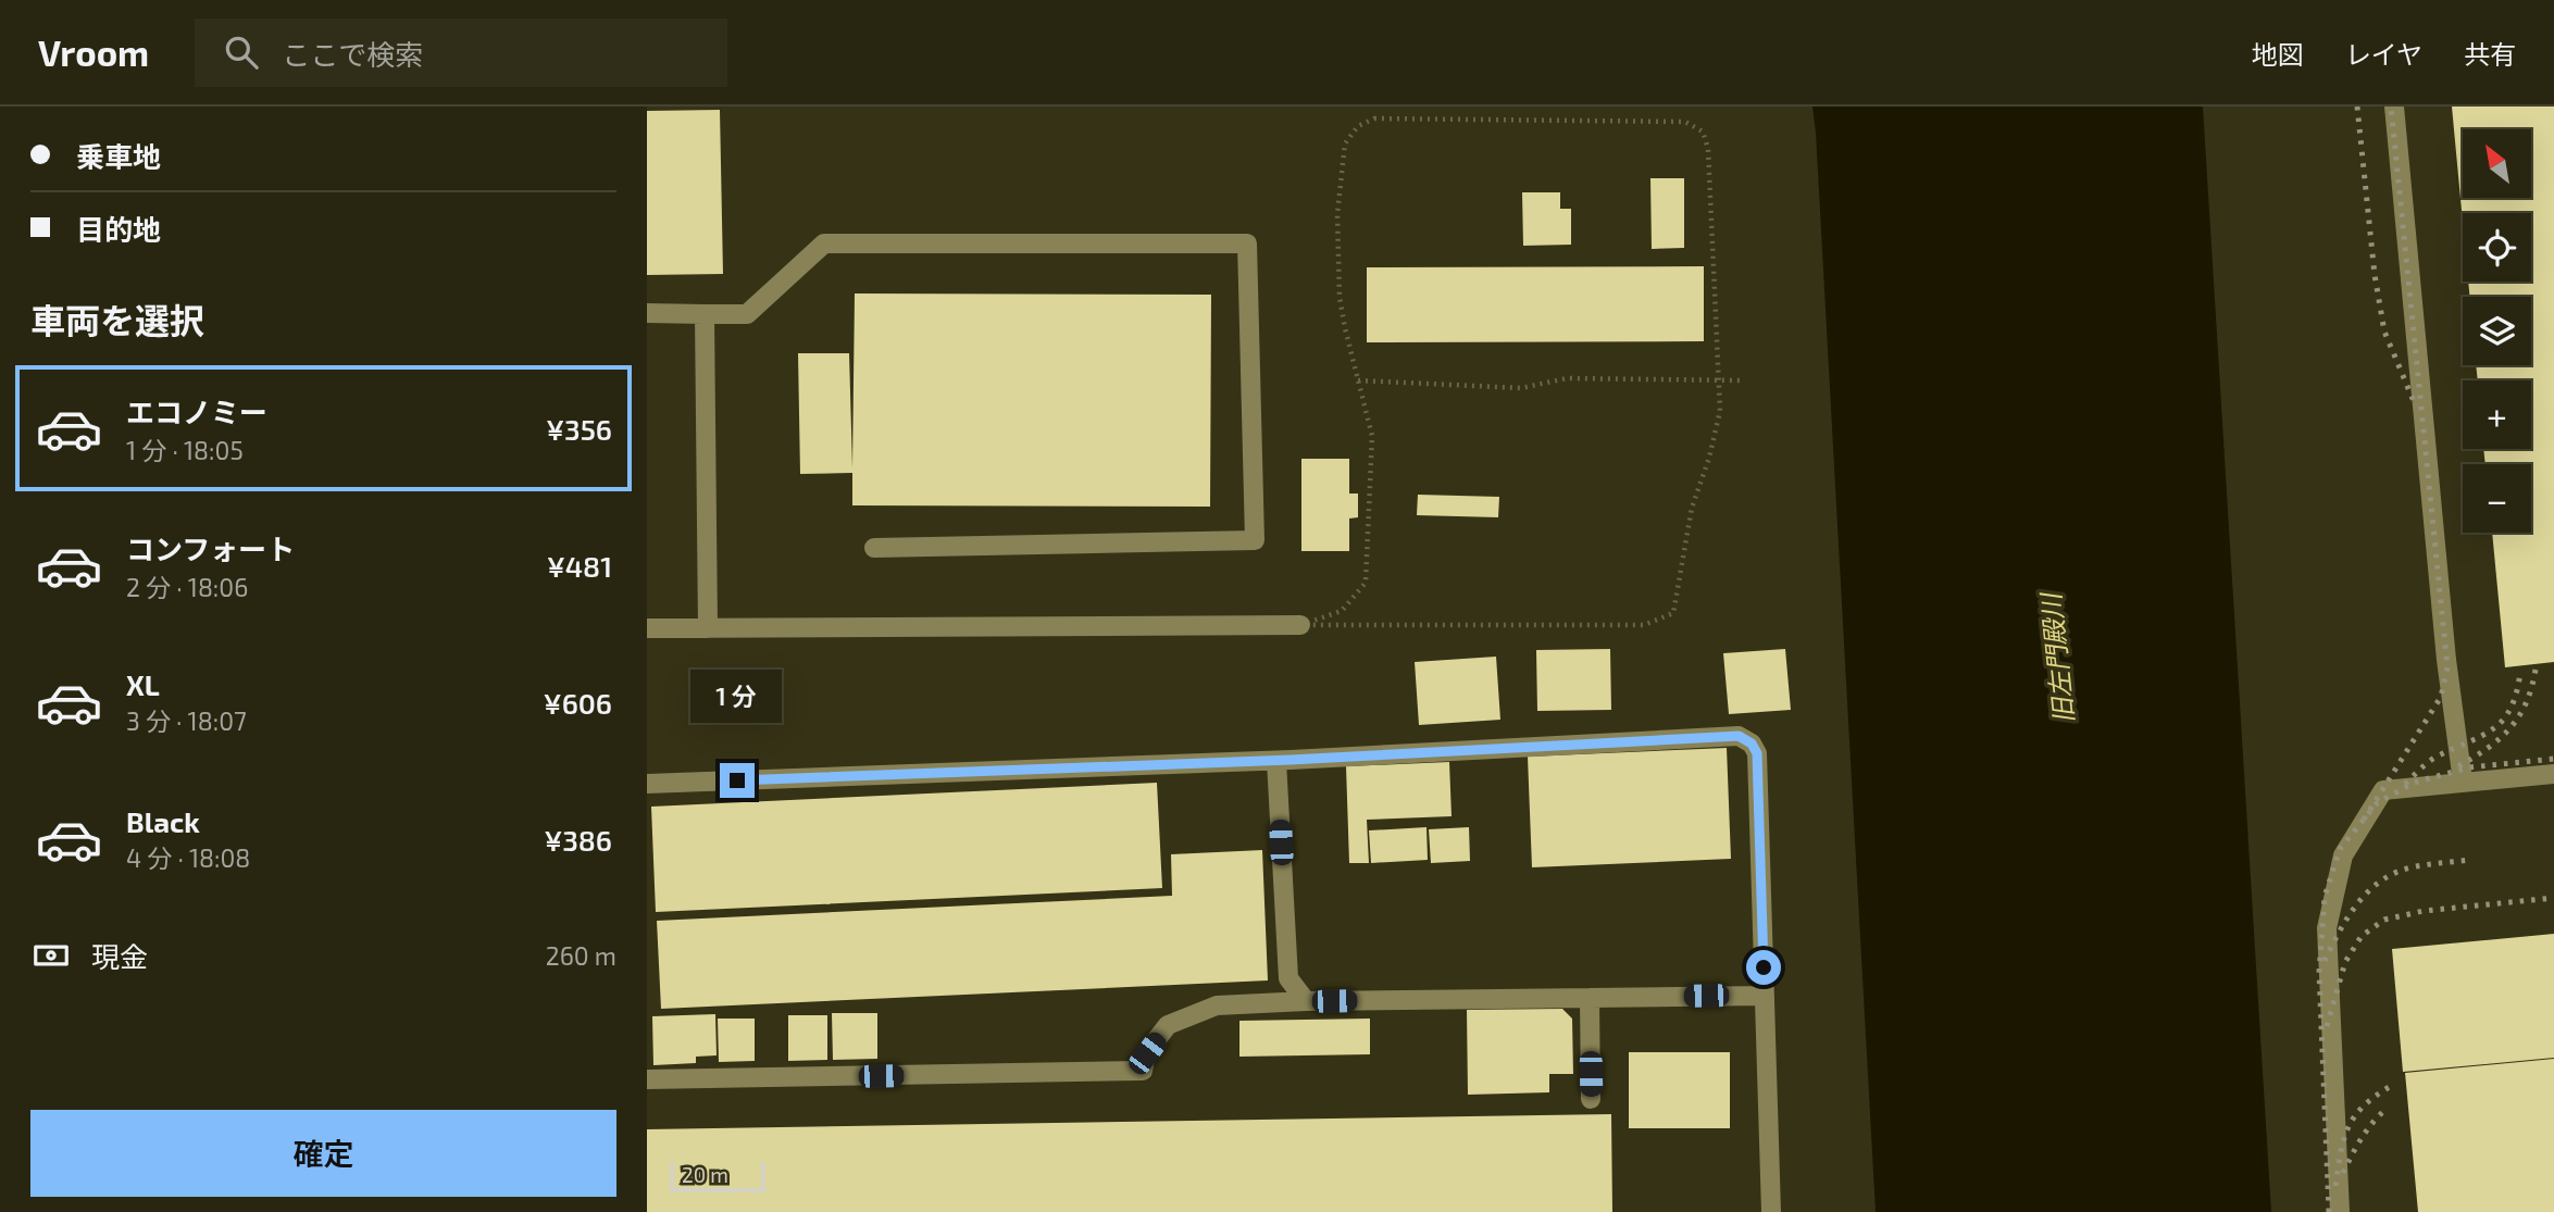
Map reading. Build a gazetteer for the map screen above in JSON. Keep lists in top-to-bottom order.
{
  "water": ["旧左門殿川"],
  "scale_bar": "20 m",
  "north": "top left",
  "page": {
    "header": "Vroom",
    "search": "ここで検索",
    "nav": ["地図", "レイヤ", "共有"],
    "banner": ["乗車地", "目的地"],
    "map_buttons": ["+", "−"],
    "heading": "車両を選択",
    "list": [
      {
        "name": "エコノミー",
        "note": "1 分 · 18:05",
        "value": "¥356"
      },
      {
        "name": "コンフォート",
        "note": "2 分 · 18:06",
        "value": "¥481"
      },
      {
        "name": "XL",
        "note": "3 分 · 18:07",
        "value": "¥606"
      },
      {
        "name": "Black",
        "note": "4 分 · 18:08",
        "value": "¥386"
      }
    ],
    "bubble": "1 分",
    "pay": ["現金", "260 m"],
    "buttons": "確定",
    "scale": "20 m"
  }
}
